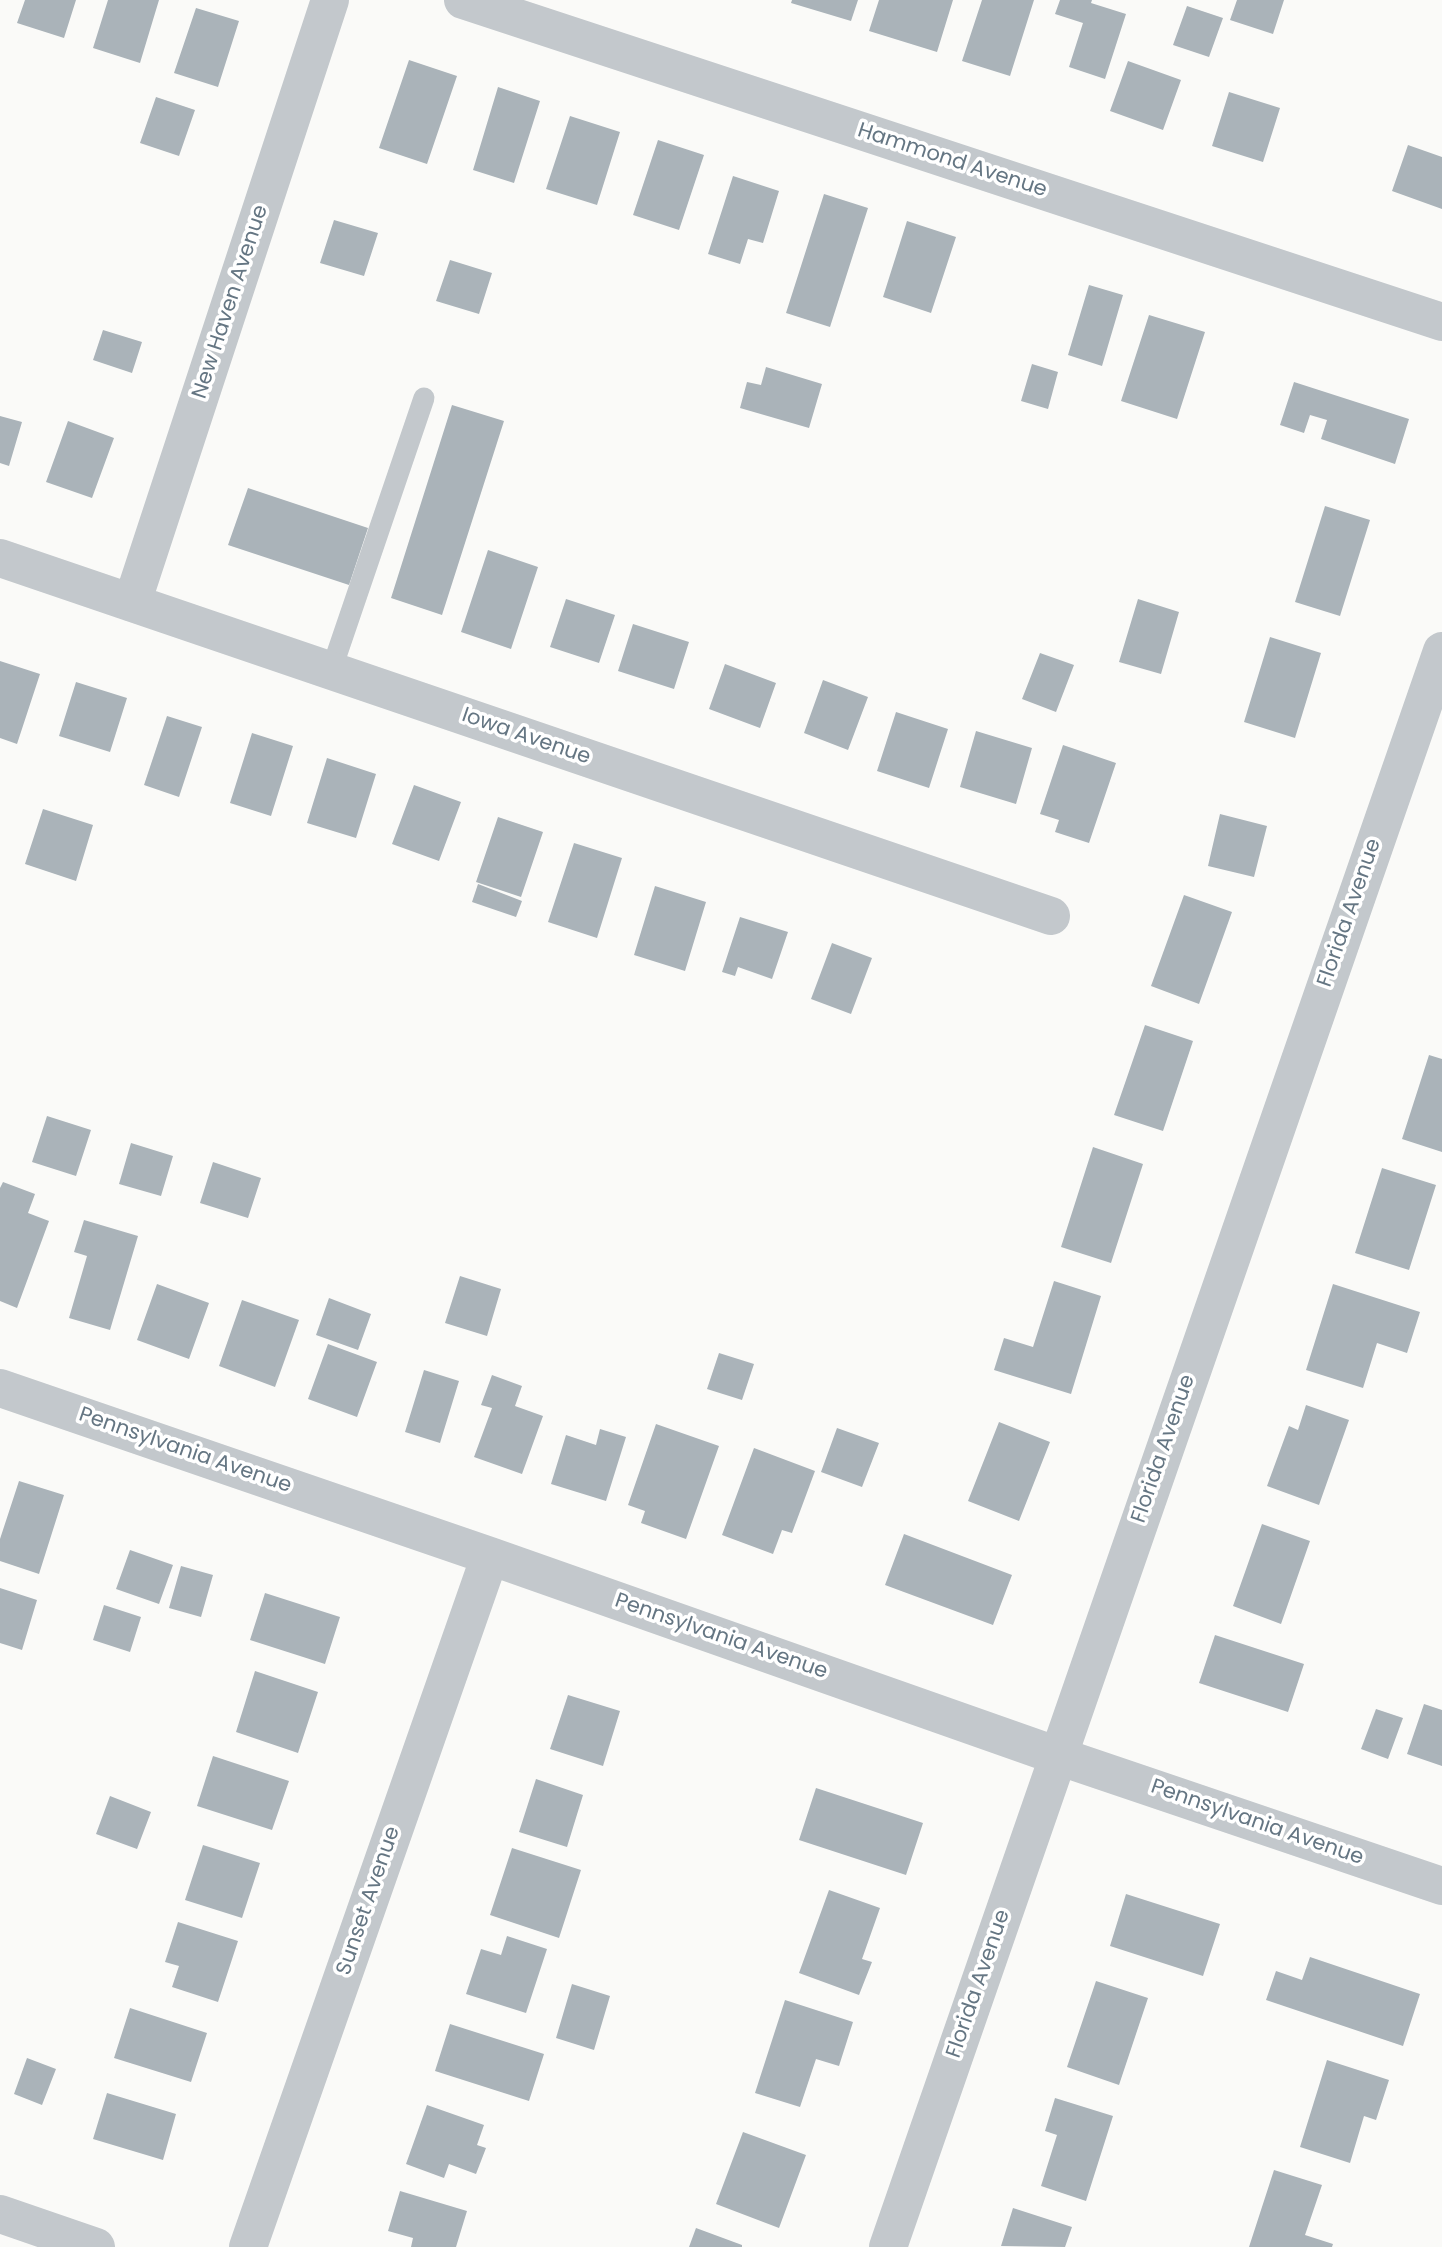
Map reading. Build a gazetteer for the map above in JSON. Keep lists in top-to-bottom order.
{
  "streets": {
    "street": [
      "Hammond Avenue",
      "New Haven Avenue",
      "Iowa Avenue",
      "Florida Avenue",
      "Pennsylvania Avenue",
      "Sunset Avenue"
    ]
  },
  "crossings": [
    ["New Haven Avenue", "Iowa Avenue"],
    ["Florida Avenue", "Pennsylvania Avenue"],
    ["Pennsylvania Avenue", "Sunset Avenue"]
  ]
}
